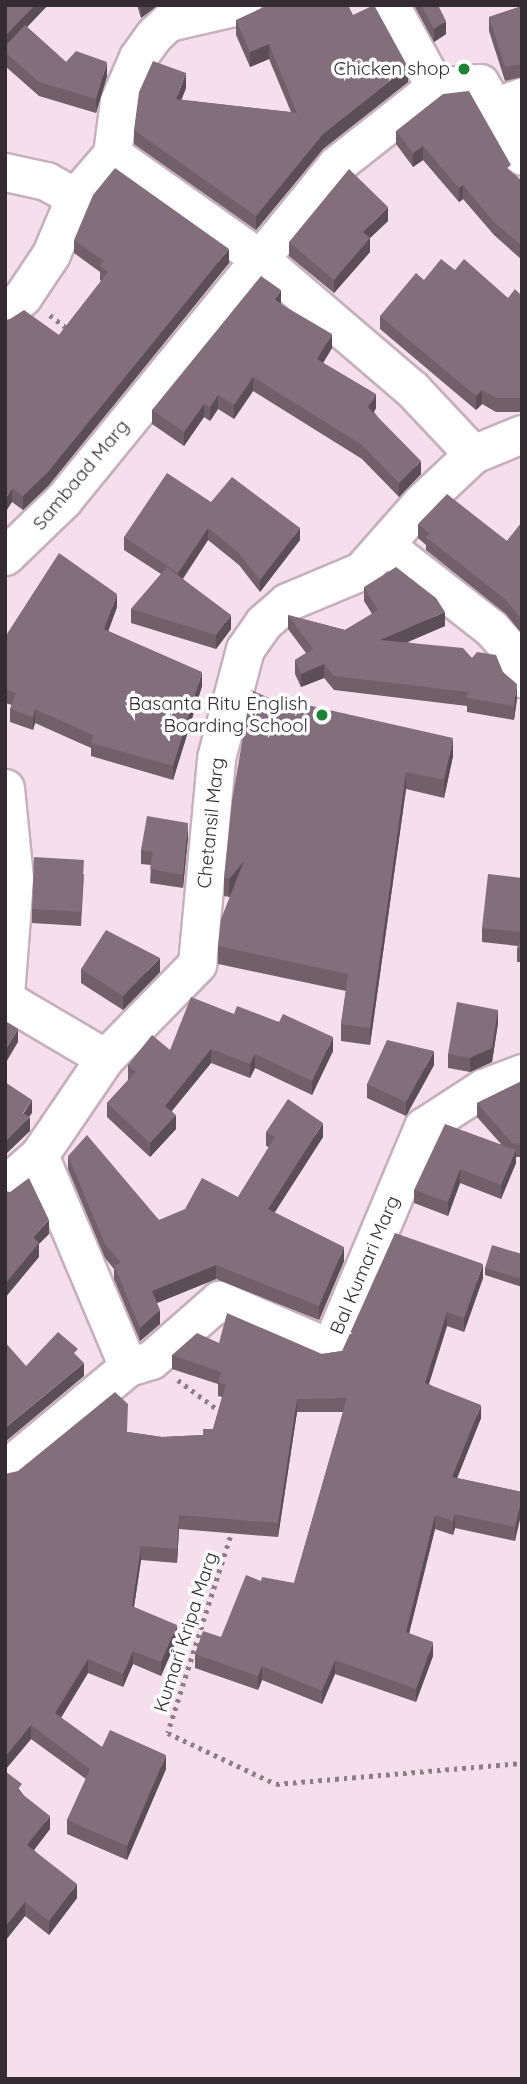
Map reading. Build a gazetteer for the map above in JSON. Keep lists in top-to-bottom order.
{
  "streets": {
    "street": ["Sambaad Marg", "Chetansil Marg", "Bal Kumari Marg"],
    "path": ["Kumari Kripa Marg"]
  },
  "places": ["Chicken shop", "Basanta Ritu English Boarding School"]
}
